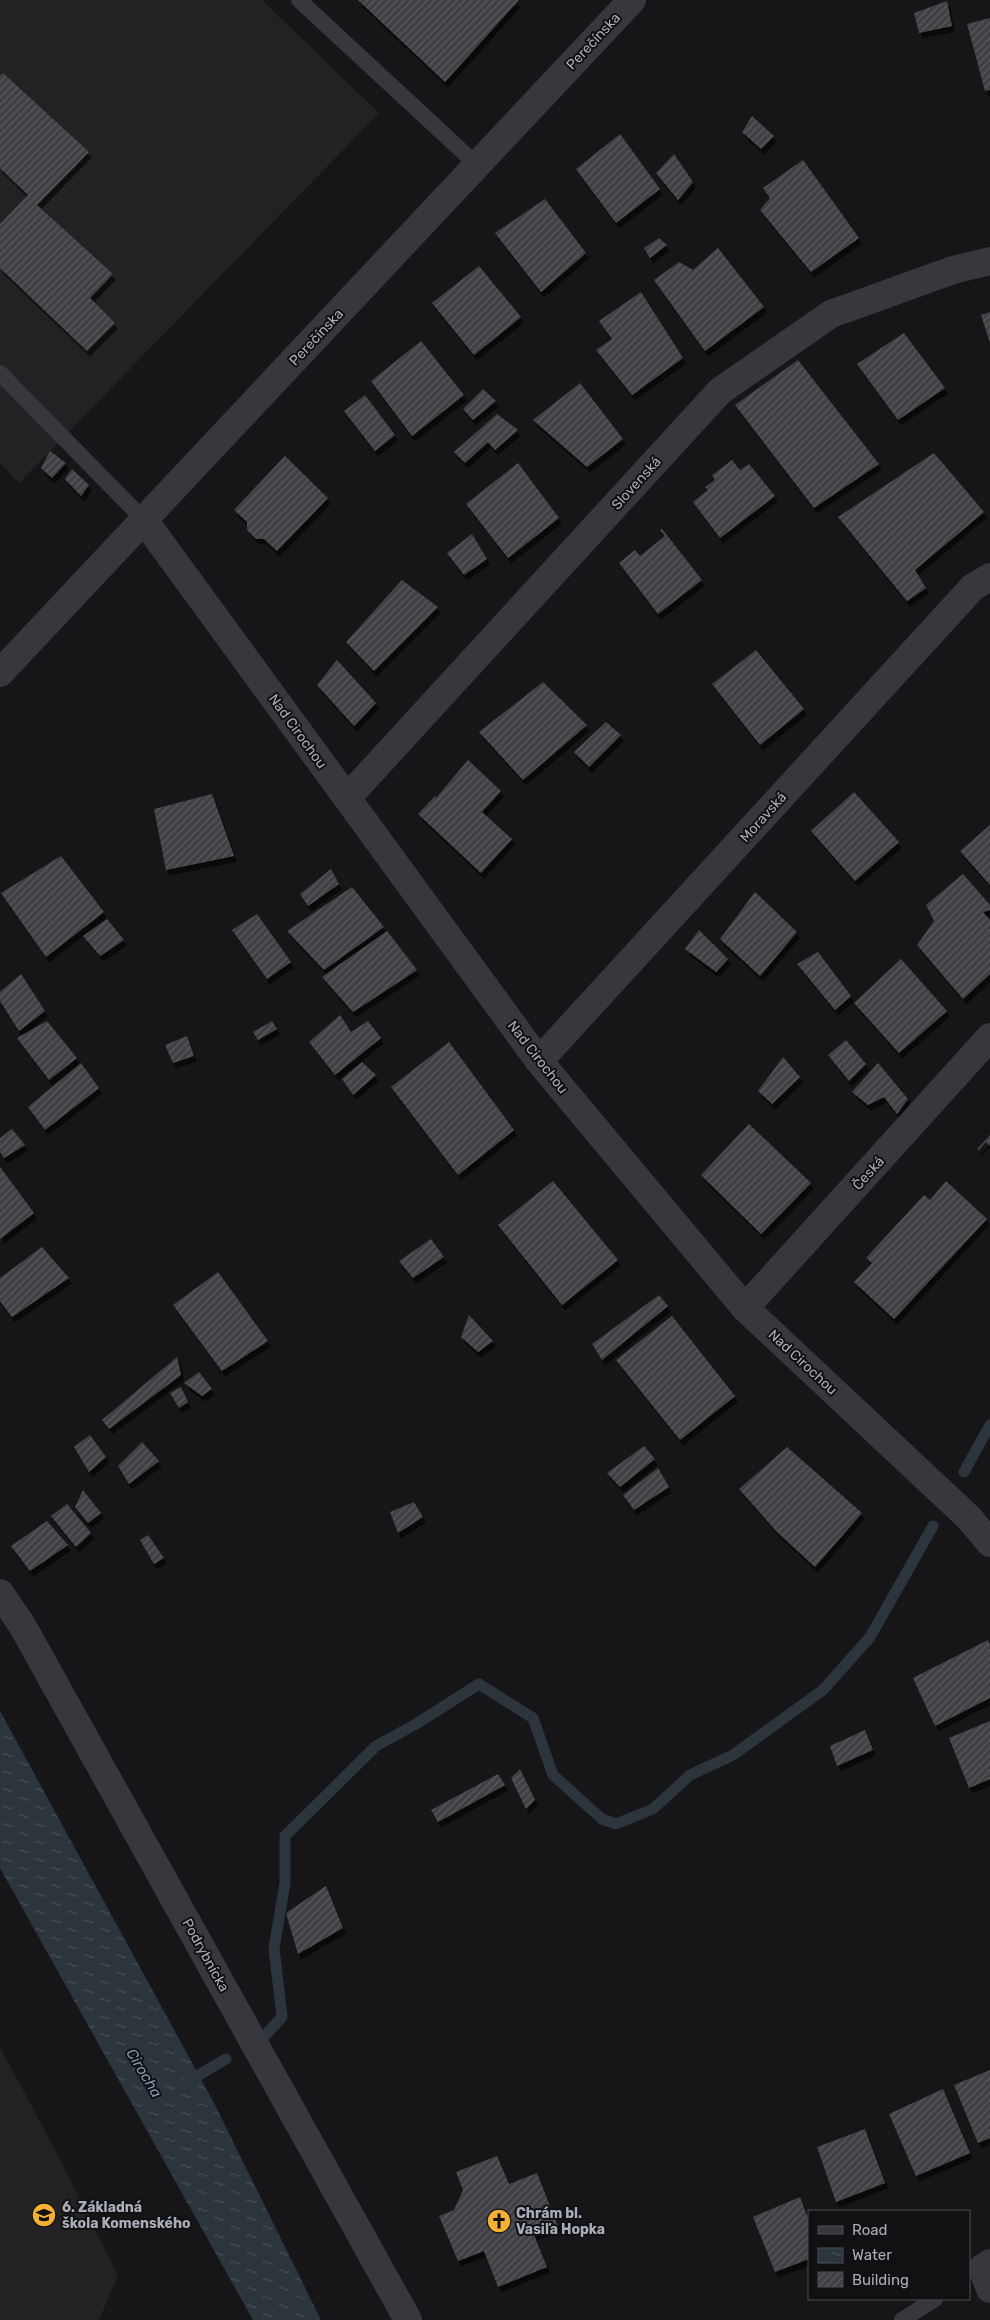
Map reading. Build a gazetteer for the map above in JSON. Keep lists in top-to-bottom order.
{
  "streets": {
    "street": [
      "Perečínska",
      "Slovenská",
      "Nad Cirochou",
      "Moravská",
      "Česká",
      "Podrybnícka"
    ]
  },
  "crossings": [
    ["Perečínska", "Nad Cirochou"],
    ["Slovenská", "Nad Cirochou"],
    ["Nad Cirochou", "Moravská"],
    ["Nad Cirochou", "Česká"]
  ],
  "water": ["Cirocha"],
  "places": {
    "school or university": ["6. Základná škola Komenského"],
    "church": ["Chrám bl. Vasiľa Hopka"]
  },
  "legend": ["Road", "Water", "Building"]
}
